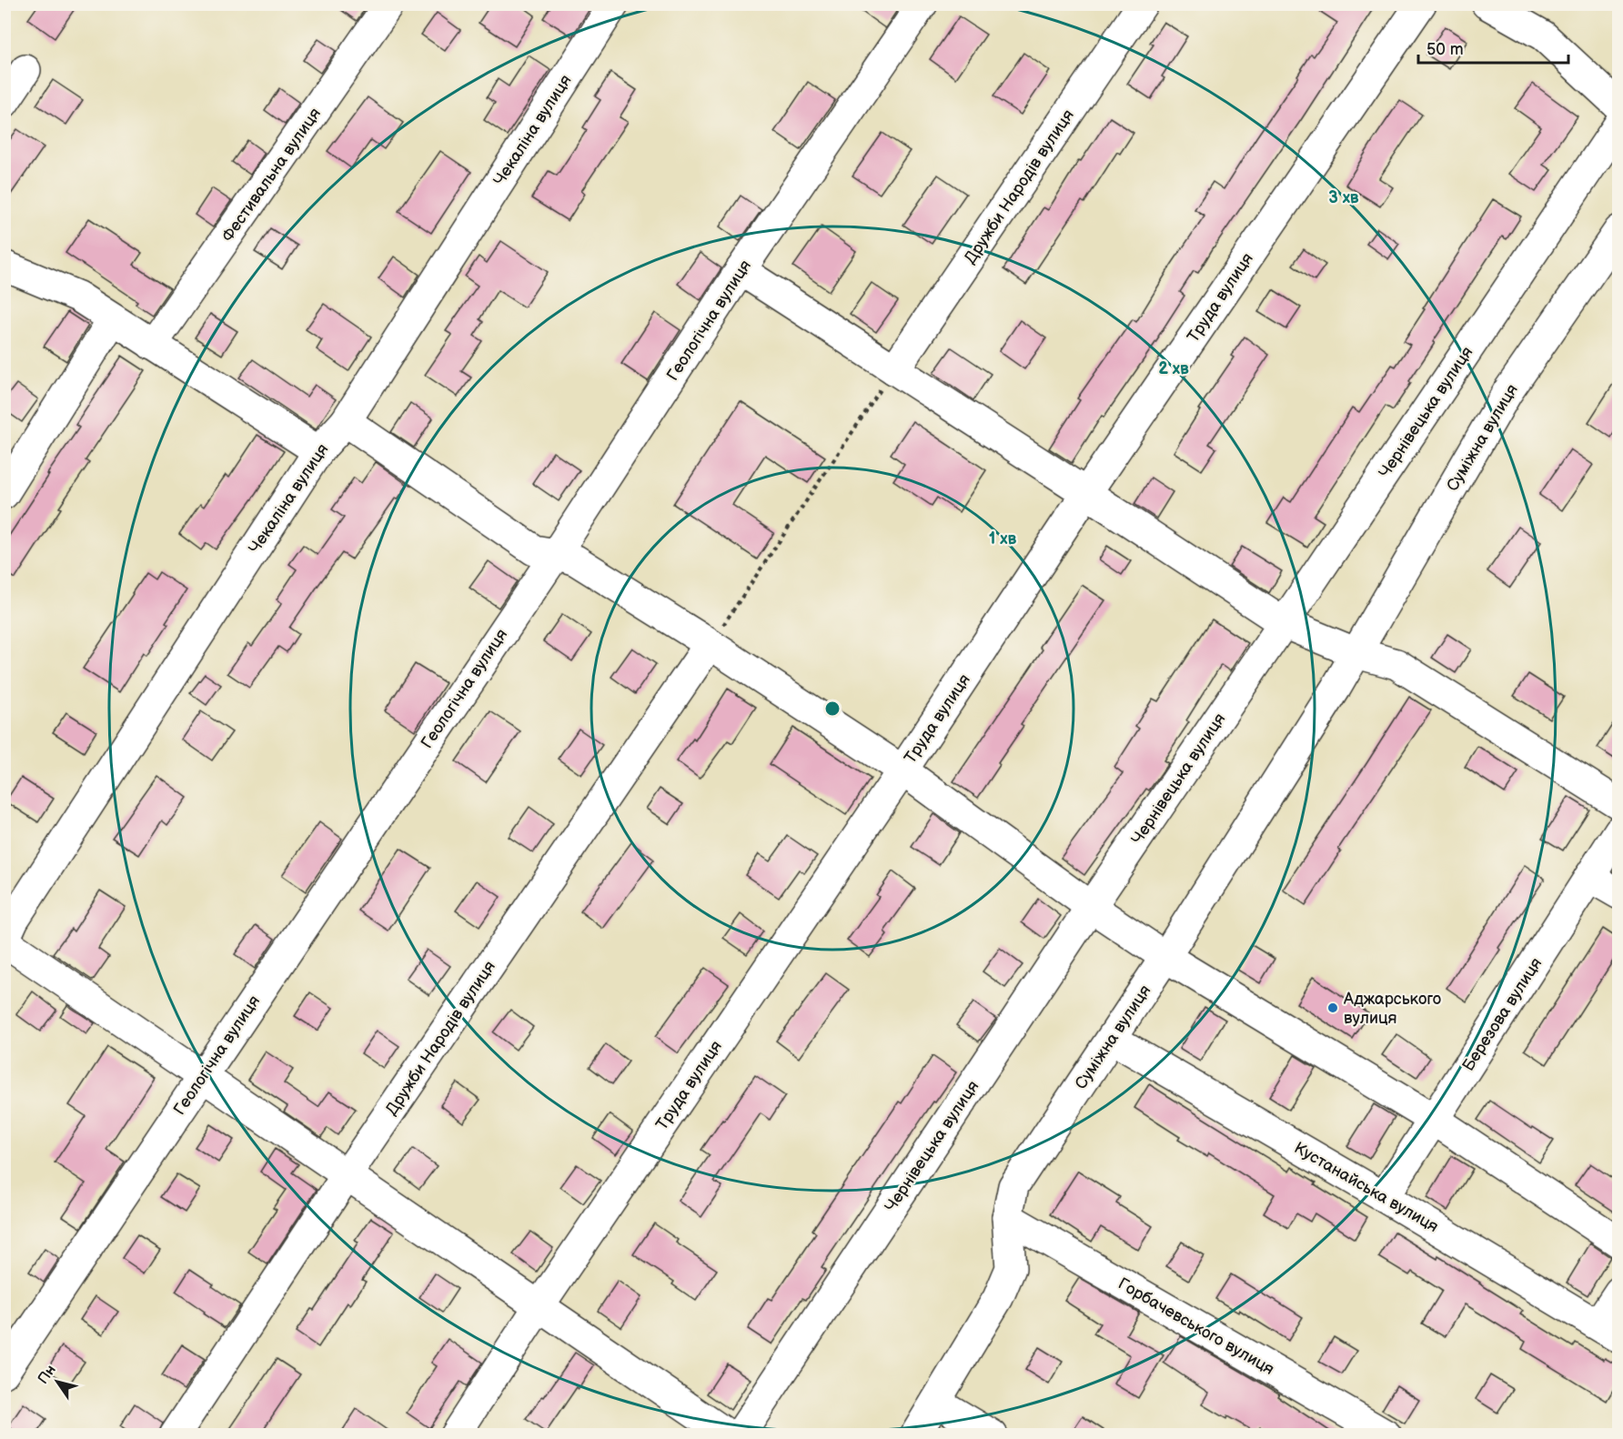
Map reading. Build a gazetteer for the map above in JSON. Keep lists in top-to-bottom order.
{
  "streets": {
    "street": [
      "Чекаліна вулиця",
      "Фестивальна вулиця",
      "Дружби Народів вулиця",
      "Труда вулиця",
      "Геологічна вулиця",
      "Чернівецька вулиця",
      "Суміжна вулиця",
      "Березова вулиця",
      "Кустанайська вулиця",
      "Горбачевського вулиця"
    ]
  },
  "crossings": [
    ["Суміжна вулиця", "Кустанайська вулиця"],
    ["Суміжна вулиця", "Горбачевського вулиця"],
    ["Березова вулиця", "Кустанайська вулиця"]
  ],
  "places": ["Аджарського вулиця"],
  "scale_bar": "50 m",
  "north": "top left",
  "rings": ["3 хв", "2 хв", "1 хв"]
}
